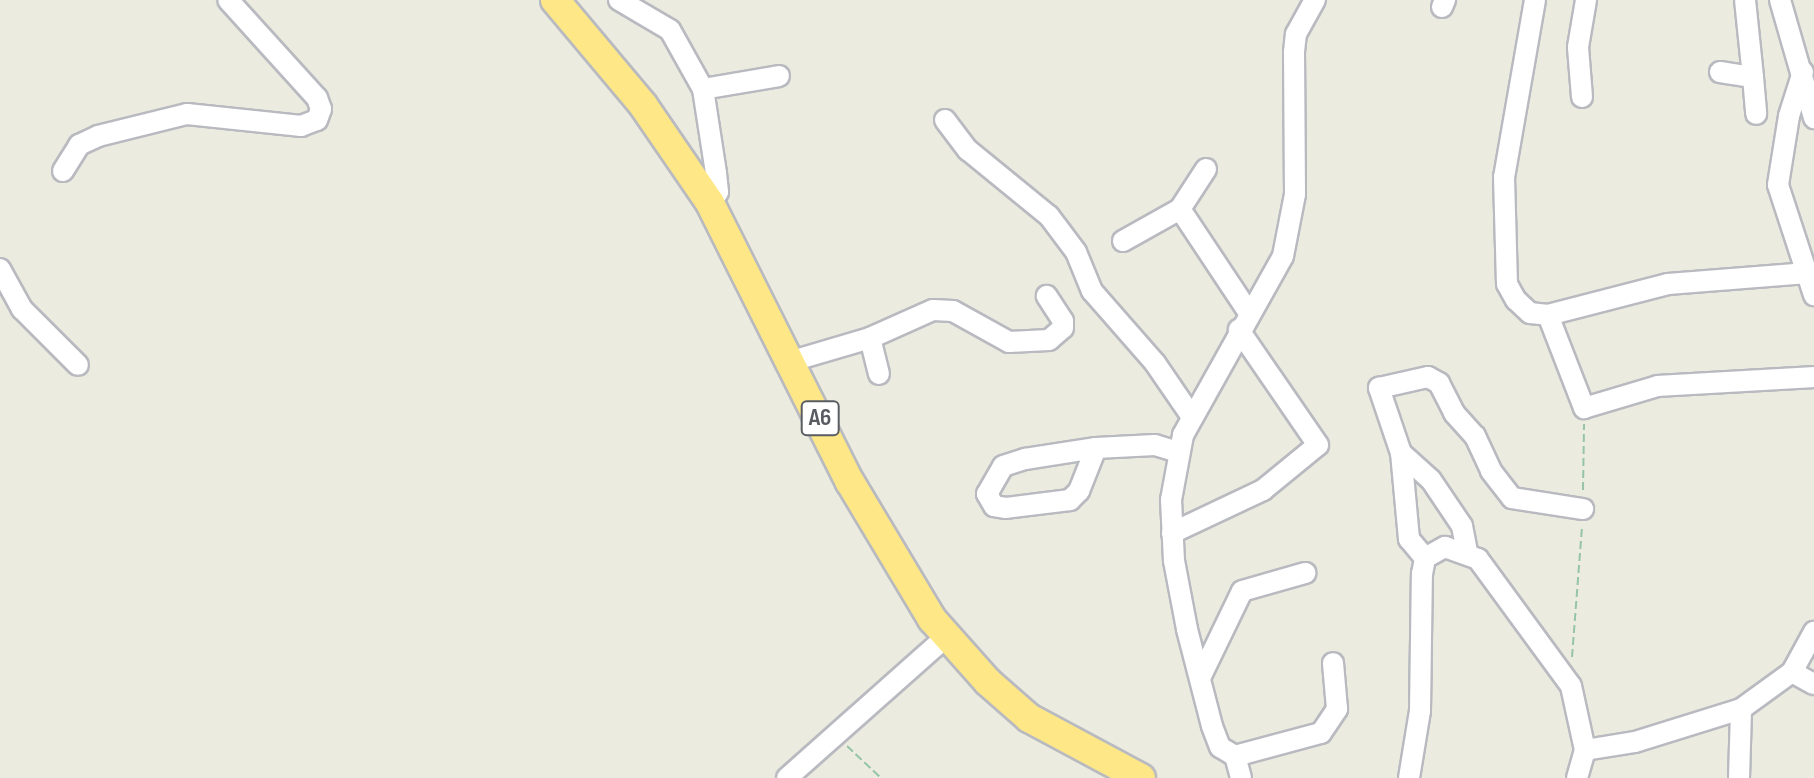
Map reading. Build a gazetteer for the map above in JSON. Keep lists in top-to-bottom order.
{
  "streets": {
    "highway": ["A6"]
  }
}
